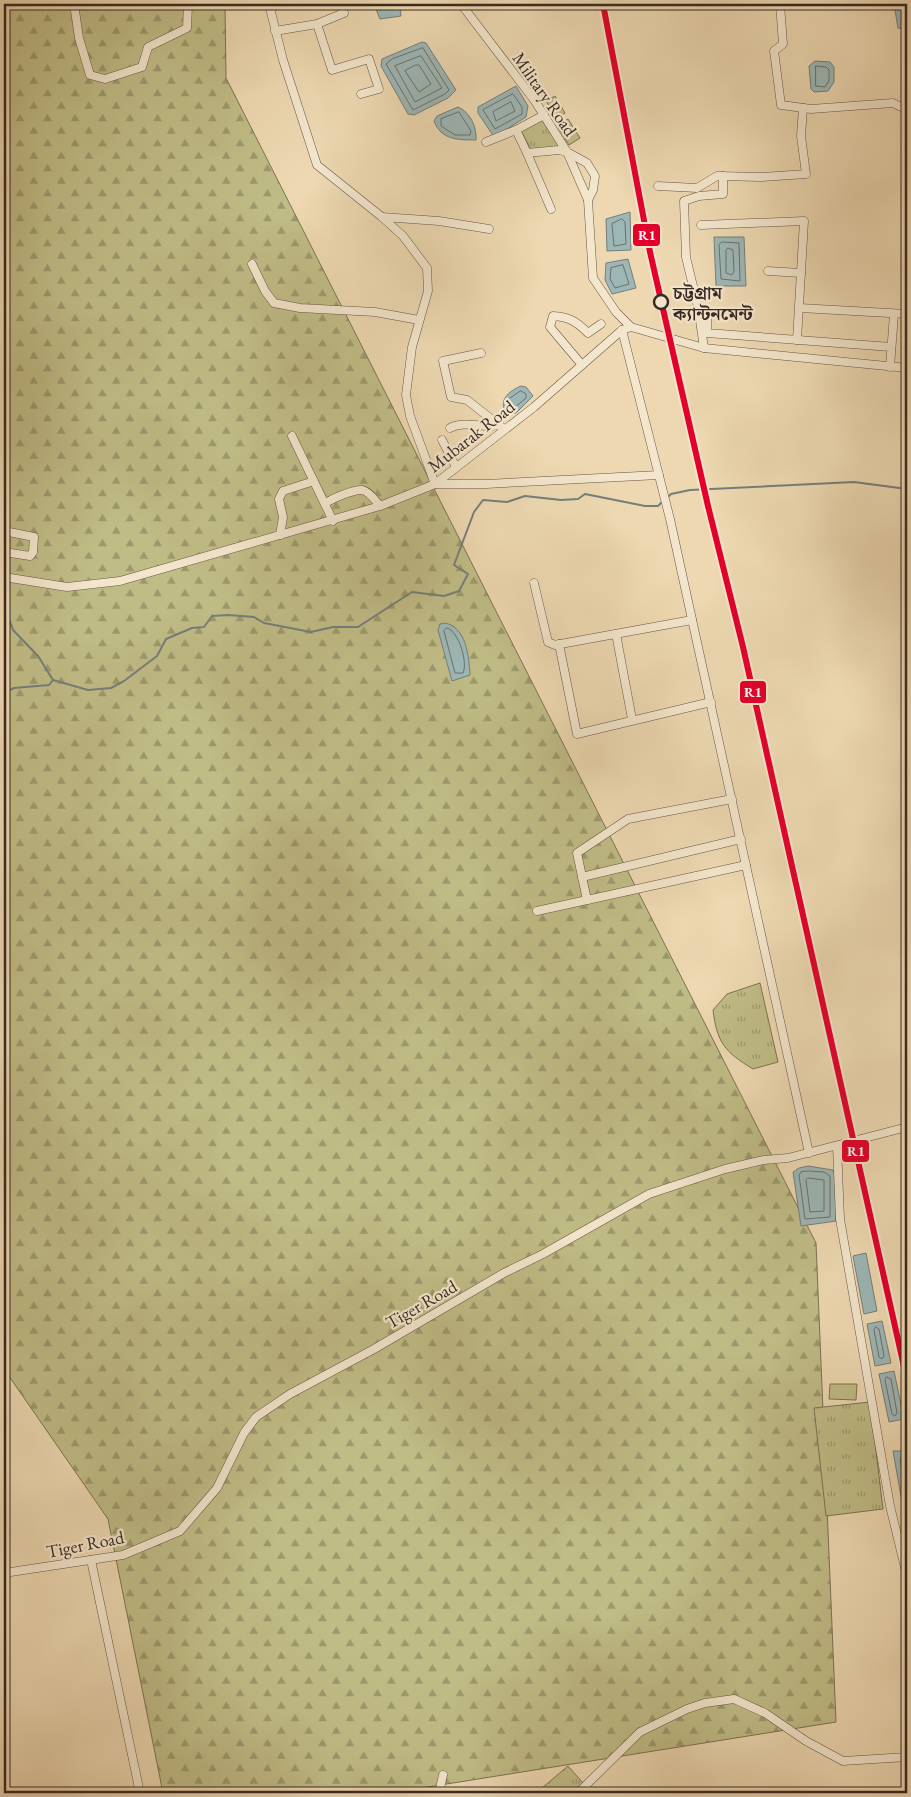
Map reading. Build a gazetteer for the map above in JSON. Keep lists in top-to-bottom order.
{
  "streets": {
    "street": ["Military Road", "Mubarak Road", "Tiger Road"]
  },
  "crossings": [
    ["Military Road", "Mubarak Road"]
  ],
  "places": ["চট্টগ্রাম ক্যান্টনমেন্ট"],
  "lines": ["transit line R1"]
}
